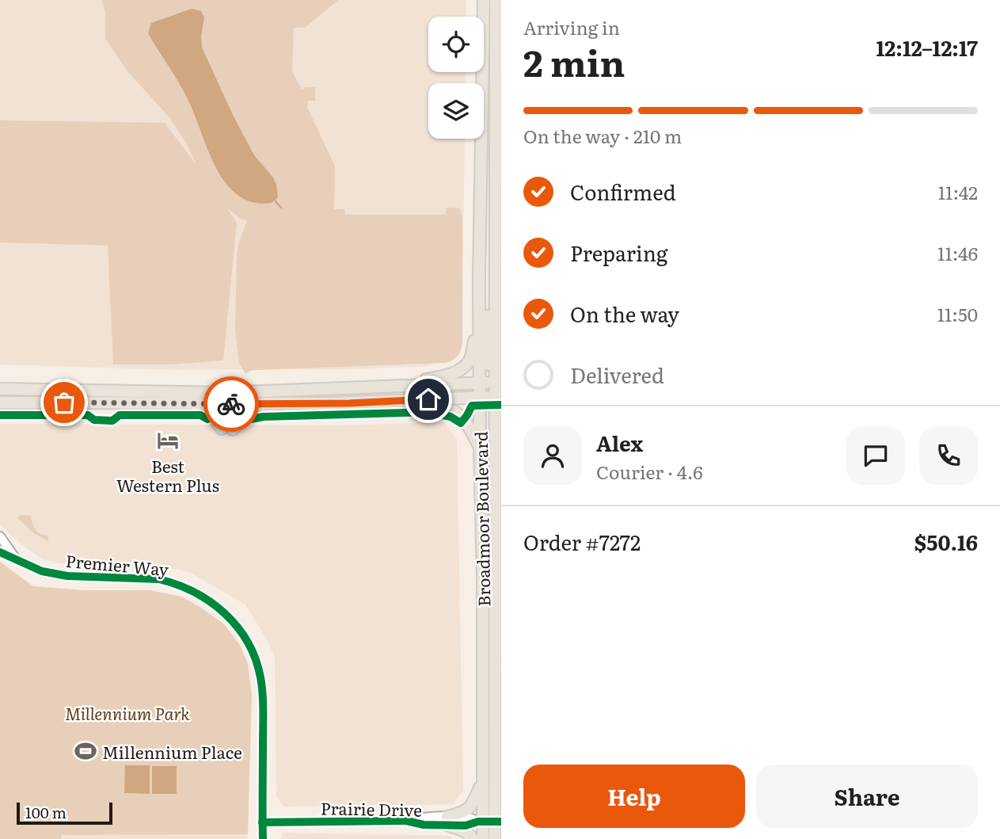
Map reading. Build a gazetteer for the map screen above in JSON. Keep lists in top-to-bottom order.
{
  "streets": {
    "main road": ["Broadmoor Boulevard"],
    "street": ["Premier Way", "Prairie Drive"]
  },
  "crossings": [
    ["Broadmoor Boulevard", "Prairie Drive"],
    ["Premier Way", "Prairie Drive"]
  ],
  "parks": ["Millennium Park"],
  "places": {
    "hotel": ["Best Western Plus"],
    "sports": ["Millennium Place"]
  },
  "scale_bar": "100 m",
  "page": {
    "heading": ["2 min", "Arriving in", "12:12–12:17"],
    "panel": [
      "Alex",
      "Courier · 4.6",
      "Order #7272",
      "$50.16"
    ],
    "bar": "On the way · 210 m",
    "list": [
      ["Confirmed", "11:42"],
      ["Preparing", "11:46"],
      ["On the way", "11:50"],
      "Delivered"
    ],
    "buttons": ["Help", "Share"],
    "scale": "100 m"
  }
}
